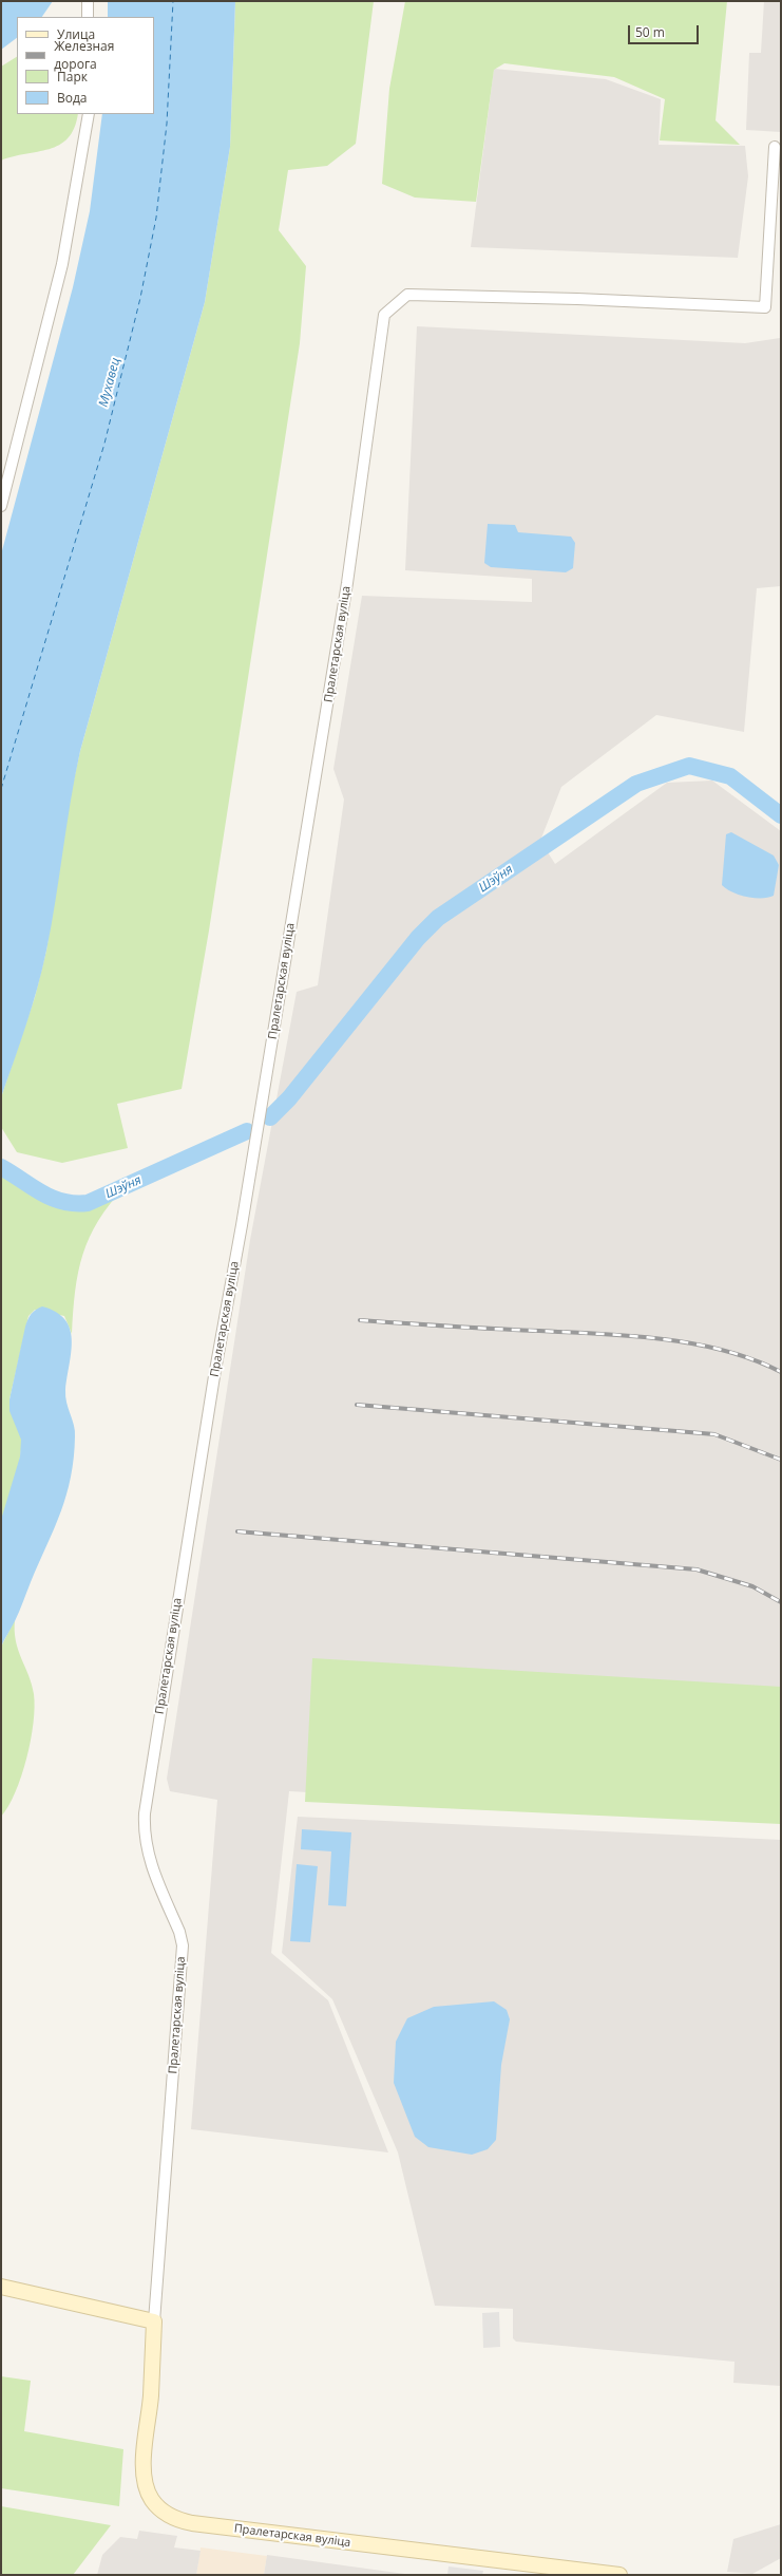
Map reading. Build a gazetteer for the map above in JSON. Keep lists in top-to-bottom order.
{
  "streets": {
    "main road": ["Пралетарская вуліца"]
  },
  "water": ["Мухавец", "Шэўня"],
  "legend": [
    "Улица",
    "Железная дорога",
    "Парк",
    "Вода"
  ],
  "scale_bar": "50 m"
}
